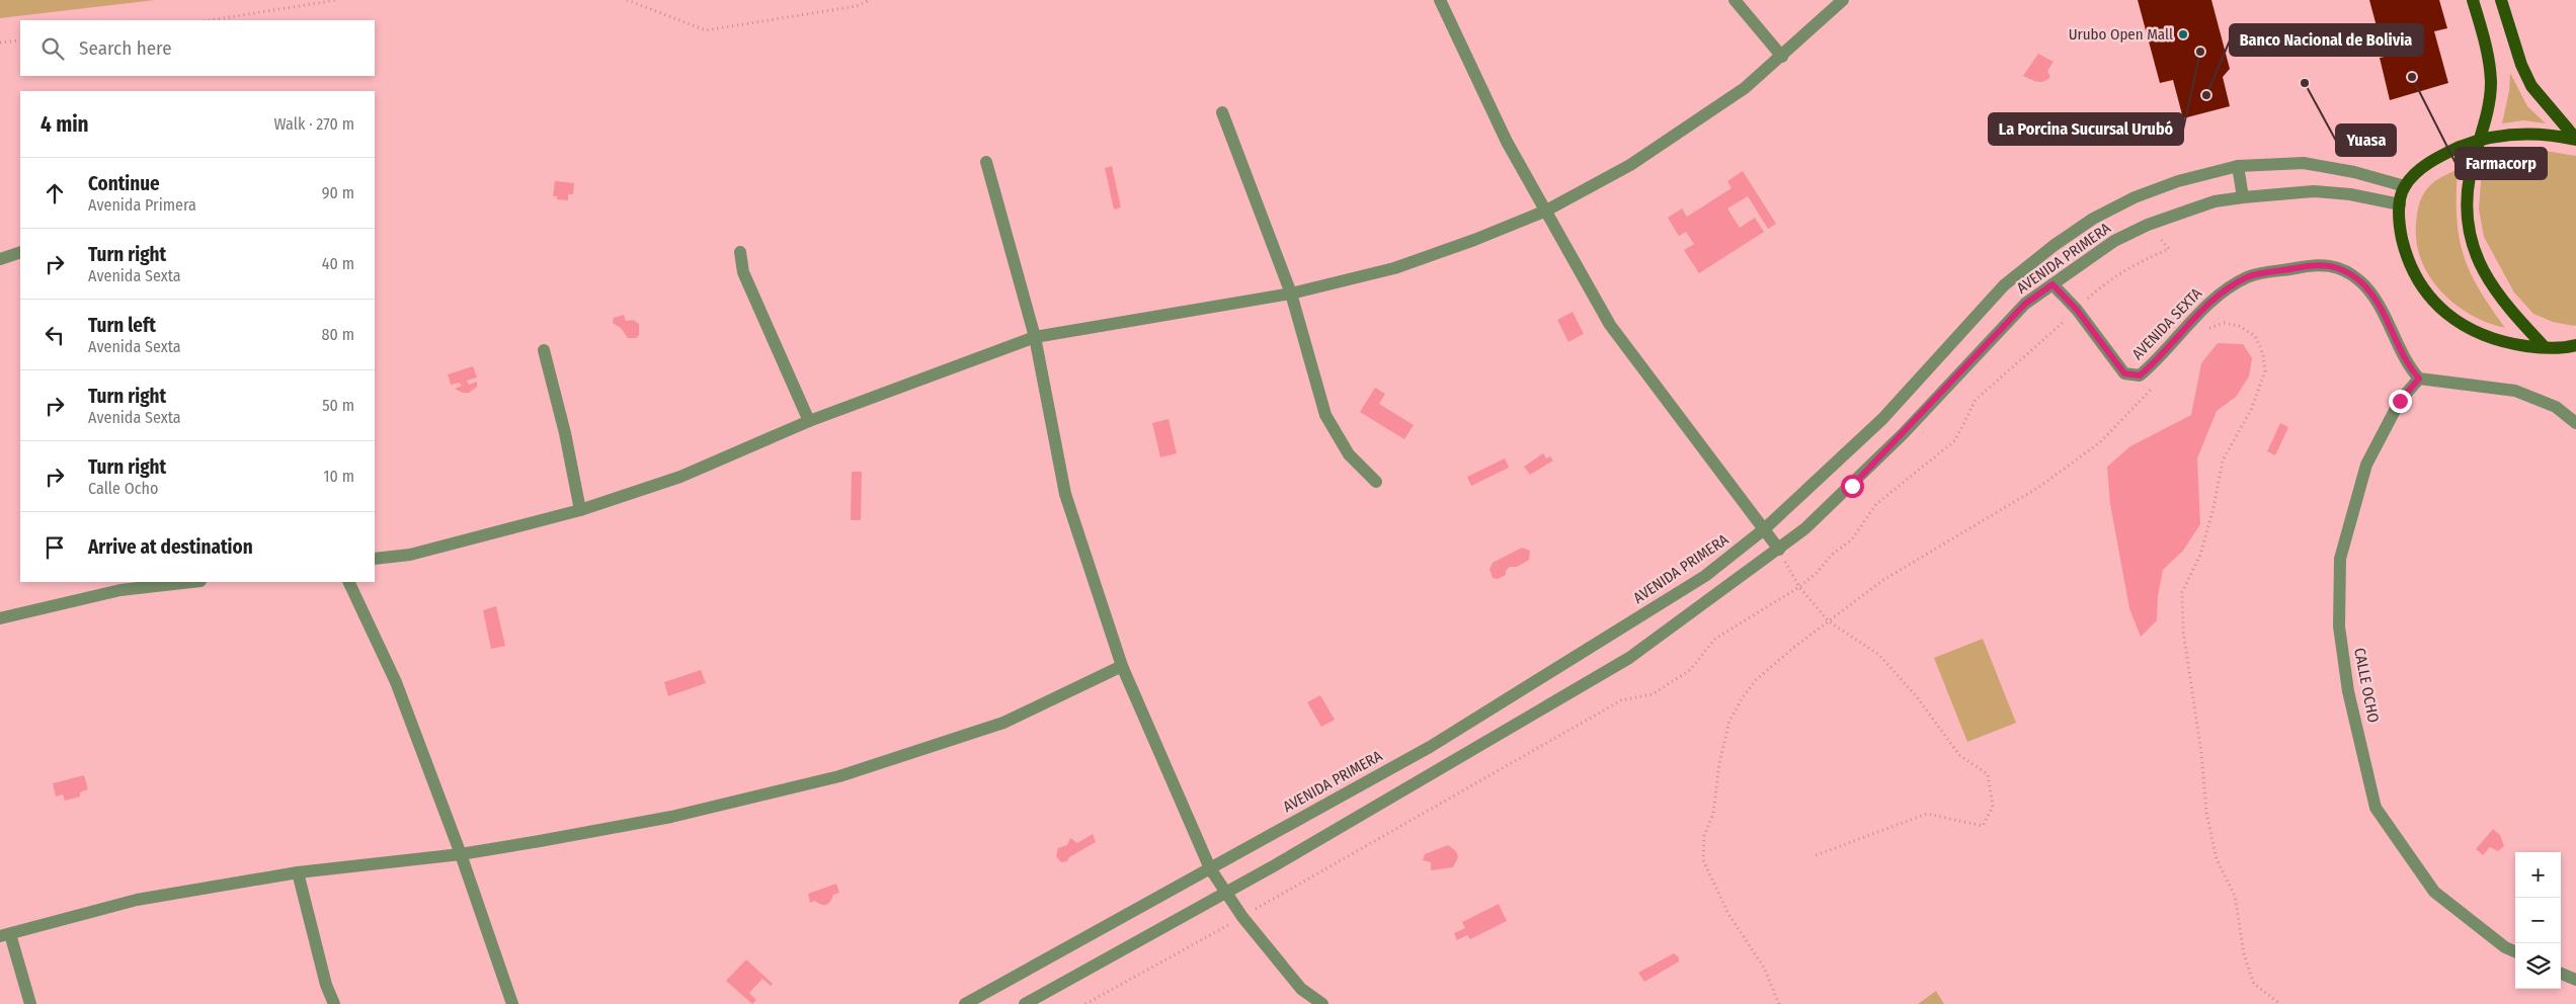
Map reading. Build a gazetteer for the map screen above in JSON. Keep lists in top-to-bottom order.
{
  "streets": {
    "street": ["AVENIDA PRIMERA", "AVENIDA SEXTA", "CALLE OCHO"]
  },
  "crossings": [
    ["AVENIDA PRIMERA", "AVENIDA SEXTA"],
    ["AVENIDA SEXTA", "CALLE OCHO"]
  ],
  "places": [
    "Urubo Open Mall",
    "La Porcina Sucursal Urubó",
    "Farmacorp",
    "Yuasa",
    "Banco Nacional de Bolivia"
  ],
  "page": {
    "search": "Search here",
    "heading": ["4 min", "Walk · 270 m"],
    "list": [
      ["Continue", "Avenida Primera", "90 m"],
      ["Turn right", "Avenida Sexta", "40 m"],
      ["Turn left", "Avenida Sexta", "80 m"],
      ["Turn right", "Avenida Sexta", "50 m"],
      ["Turn right", "Calle Ocho", "10 m"],
      "Arrive at destination"
    ],
    "map_buttons": ["+", "−"]
  }
}
